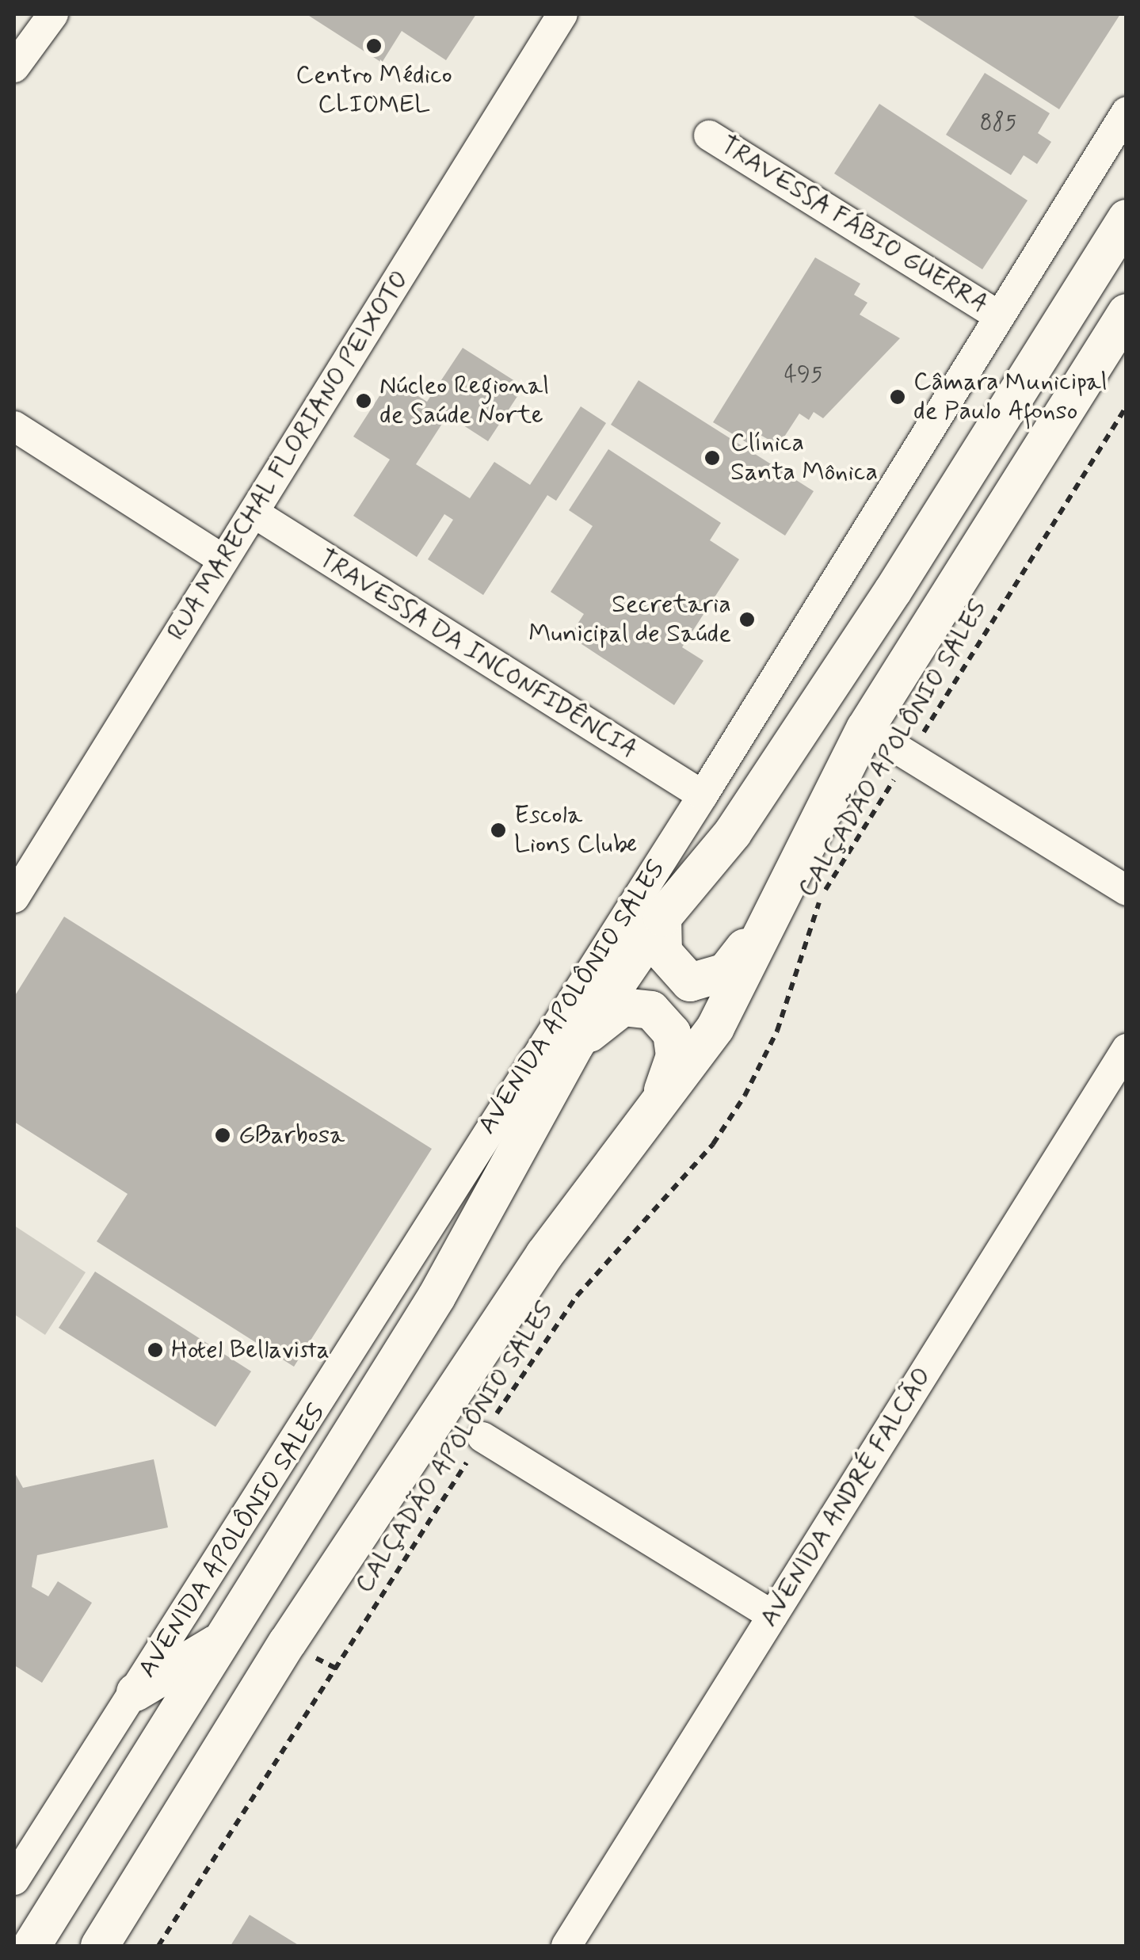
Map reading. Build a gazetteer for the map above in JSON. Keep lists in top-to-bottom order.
{
  "streets": {
    "street": [
      "TRAVESSA FÁBIO GUERRA",
      "RUA MARECHAL FLORIANO PEIXOTO",
      "TRAVESSA DA INCONFIDÊNCIA",
      "AVENIDA APOLÔNIO SALES",
      "AVENIDA ANDRÉ FALCÃO"
    ],
    "path": ["CALÇADÃO APOLÔNIO SALES"]
  },
  "crossings": [
    ["TRAVESSA FÁBIO GUERRA", "AVENIDA APOLÔNIO SALES"],
    ["RUA MARECHAL FLORIANO PEIXOTO", "TRAVESSA DA INCONFIDÊNCIA"],
    ["TRAVESSA DA INCONFIDÊNCIA", "AVENIDA APOLÔNIO SALES"]
  ],
  "places": [
    "Centro Médico CLIOMEL",
    "Câmara Municipal de Paulo Afonso",
    "Núcleo Regional de Saúde Norte",
    "Clínica Santa Mônica",
    "Secretaria Municipal de Saúde",
    "Escola Lions Clube",
    "GBarbosa",
    "Hotel Bellavista"
  ],
  "house_numbers": ["885", "495"]
}
